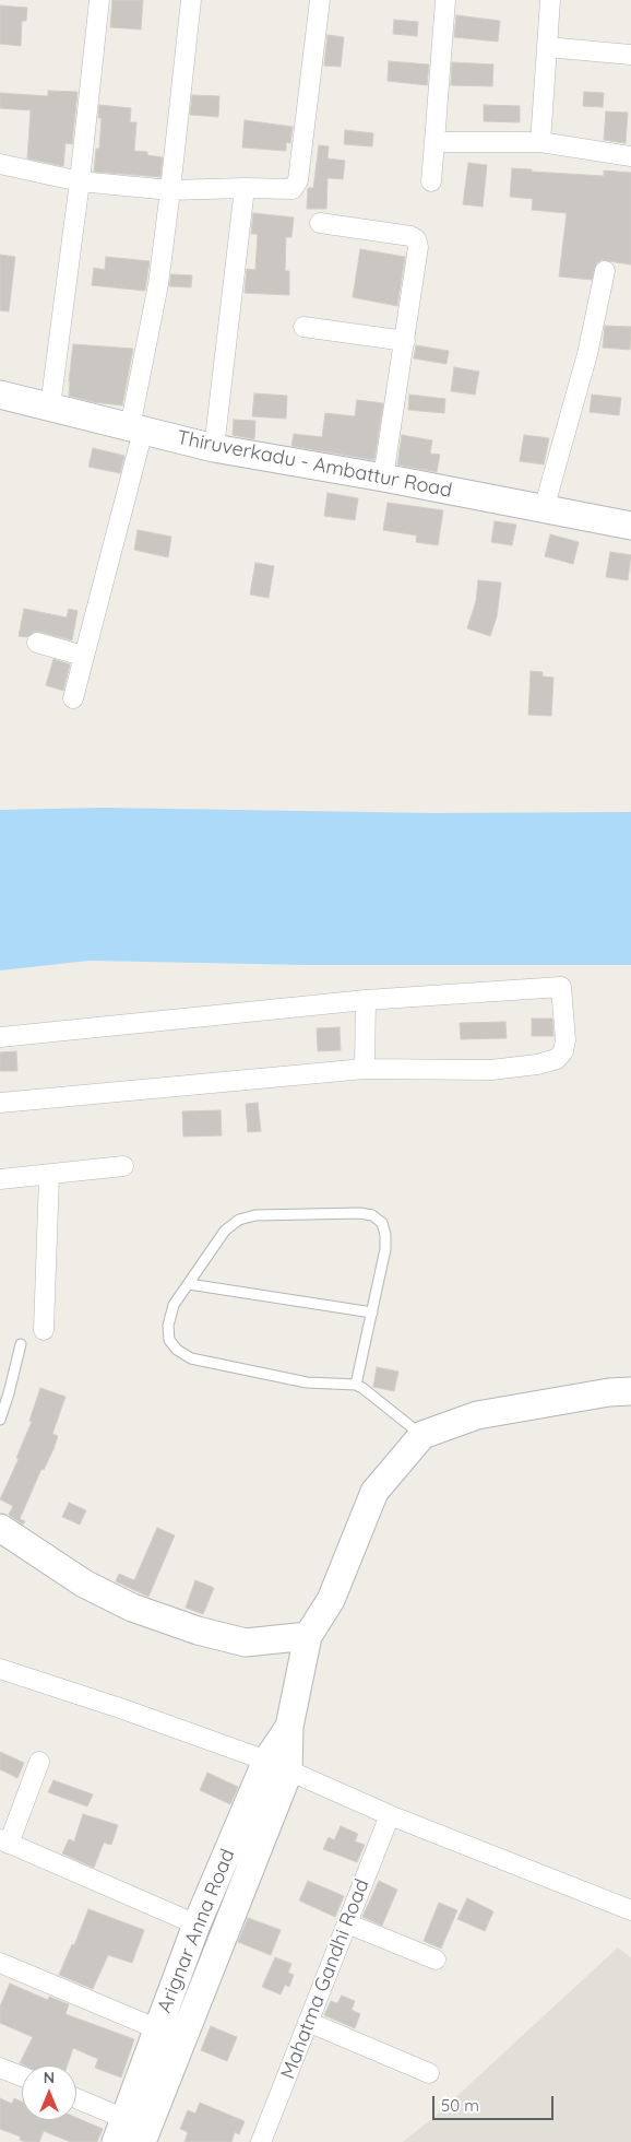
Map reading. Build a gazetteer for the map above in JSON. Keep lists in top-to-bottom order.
{
  "streets": {
    "street": ["Thiruverkadu - Ambattur Road", "Arignar Anna Road", "Mahatma Gandhi Road"]
  },
  "scale_bar": "50 m",
  "north": "top"
}
